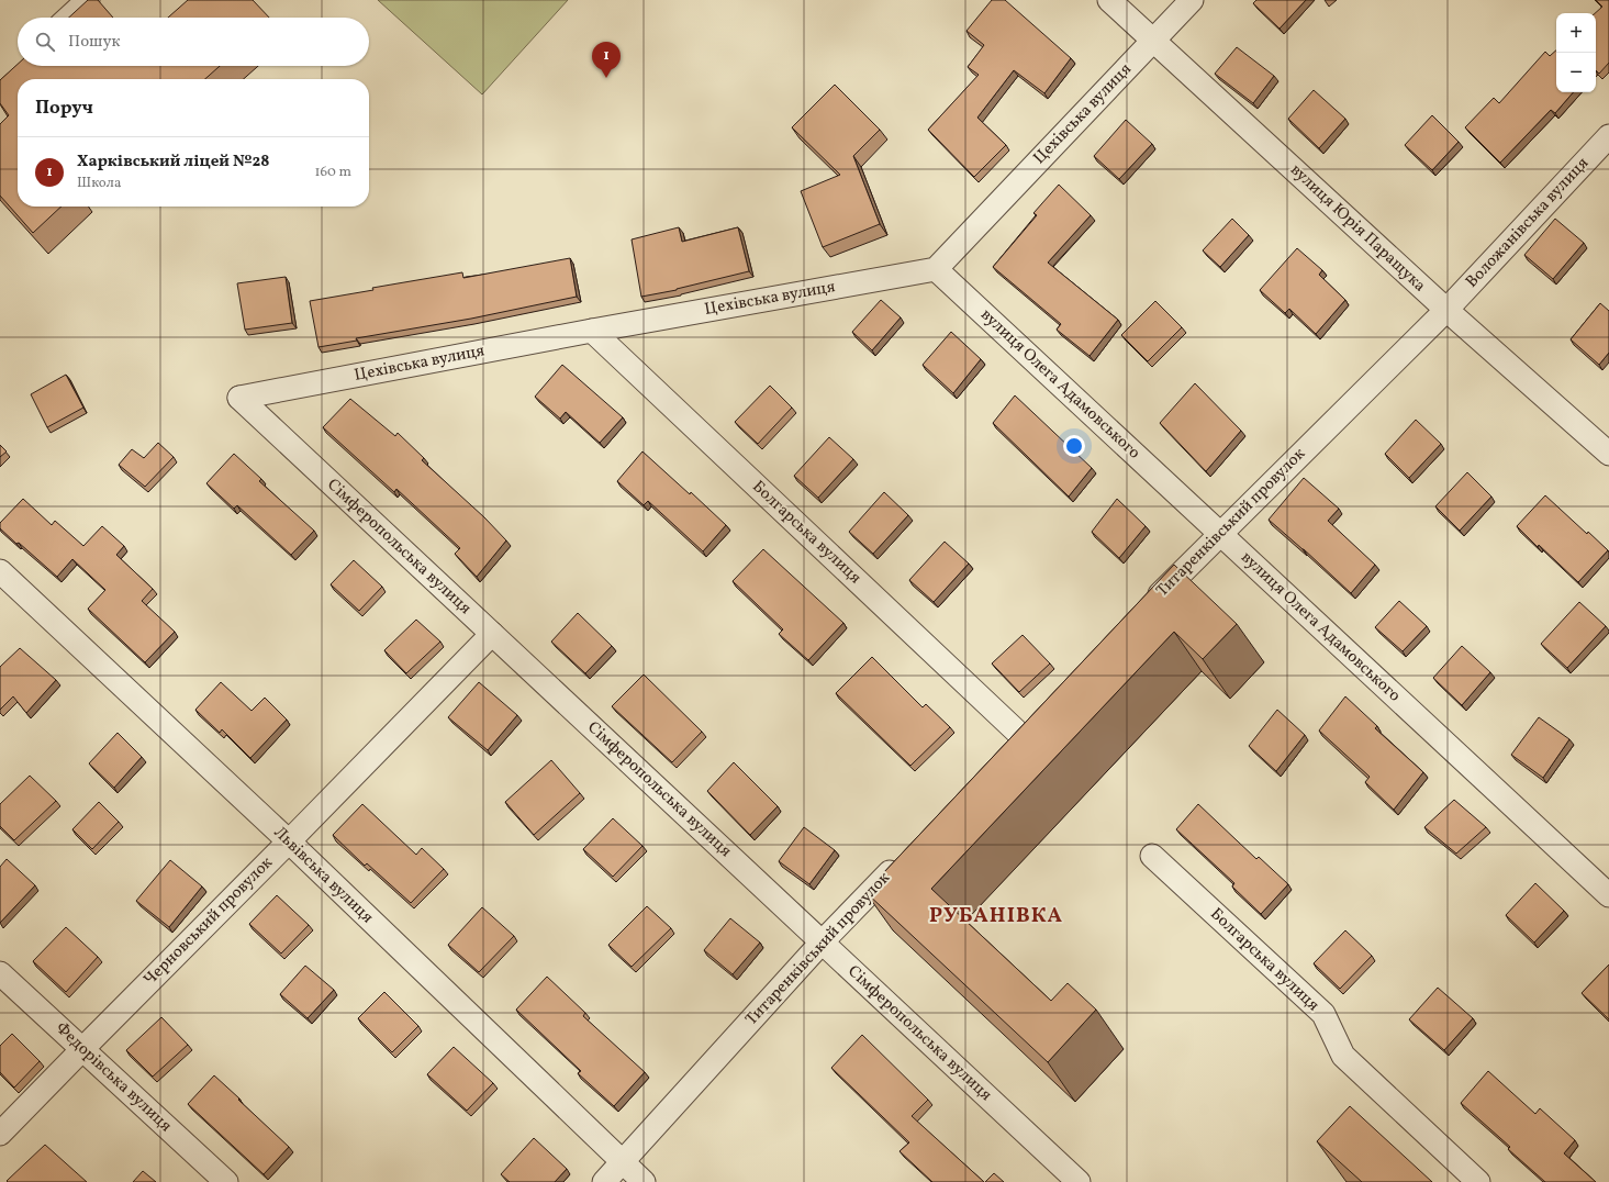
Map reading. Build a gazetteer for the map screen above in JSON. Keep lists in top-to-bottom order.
{
  "streets": {
    "street": [
      "Цехівська вулиця",
      "Воложанівська вулиця",
      "вулиця Юрія Паращука",
      "вулиця Олега Адамовського",
      "Титаренківський провулок",
      "Болгарська вулиця",
      "Сімферопольська вулиця",
      "Львівська вулиця",
      "Черновський провулок",
      "Федорівська вулиця"
    ]
  },
  "crossings": [
    ["Цехівська вулиця", "вулиця Юрія Паращука"],
    ["Цехівська вулиця", "вулиця Олега Адамовського"],
    ["Цехівська вулиця", "Болгарська вулиця"],
    ["Цехівська вулиця", "Сімферопольська вулиця"],
    ["Воложанівська вулиця", "вулиця Юрія Паращука"],
    ["Воложанівська вулиця", "Титаренківський провулок"],
    ["вулиця Юрія Паращука", "Титаренківський провулок"],
    ["вулиця Олега Адамовського", "Титаренківський провулок"],
    ["Титаренківський провулок", "Сімферопольська вулиця"],
    ["Титаренківський провулок", "Львівська вулиця"],
    ["Сімферопольська вулиця", "Черновський провулок"],
    ["Львівська вулиця", "Черновський провулок"],
    ["Черновський провулок", "Федорівська вулиця"]
  ],
  "districts": ["РУБАНІВКА"],
  "page": {
    "map_buttons": ["+", "−"],
    "search": "Пошук",
    "pins": "1",
    "heading": "Поруч",
    "list": [
      {
        "mark": "1",
        "name": "Харківський ліцей №28",
        "note": "Школа",
        "value": "160 m"
      }
    ]
  }
}
